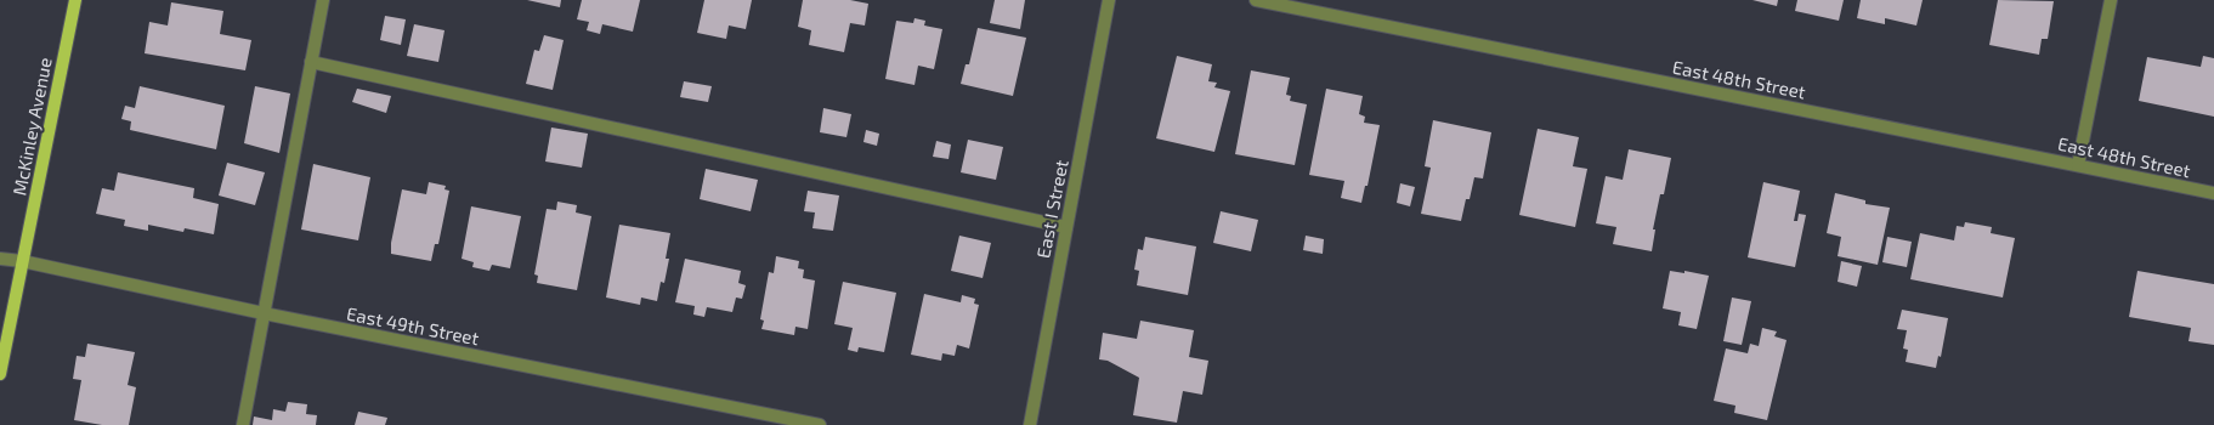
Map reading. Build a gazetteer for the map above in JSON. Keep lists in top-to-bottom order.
{
  "streets": {
    "main road": ["McKinley Avenue"],
    "street": ["East 48th Street", "East I Street", "East 49th Street"]
  },
  "crossings": [
    ["McKinley Avenue", "East 49th Street"]
  ]
}
